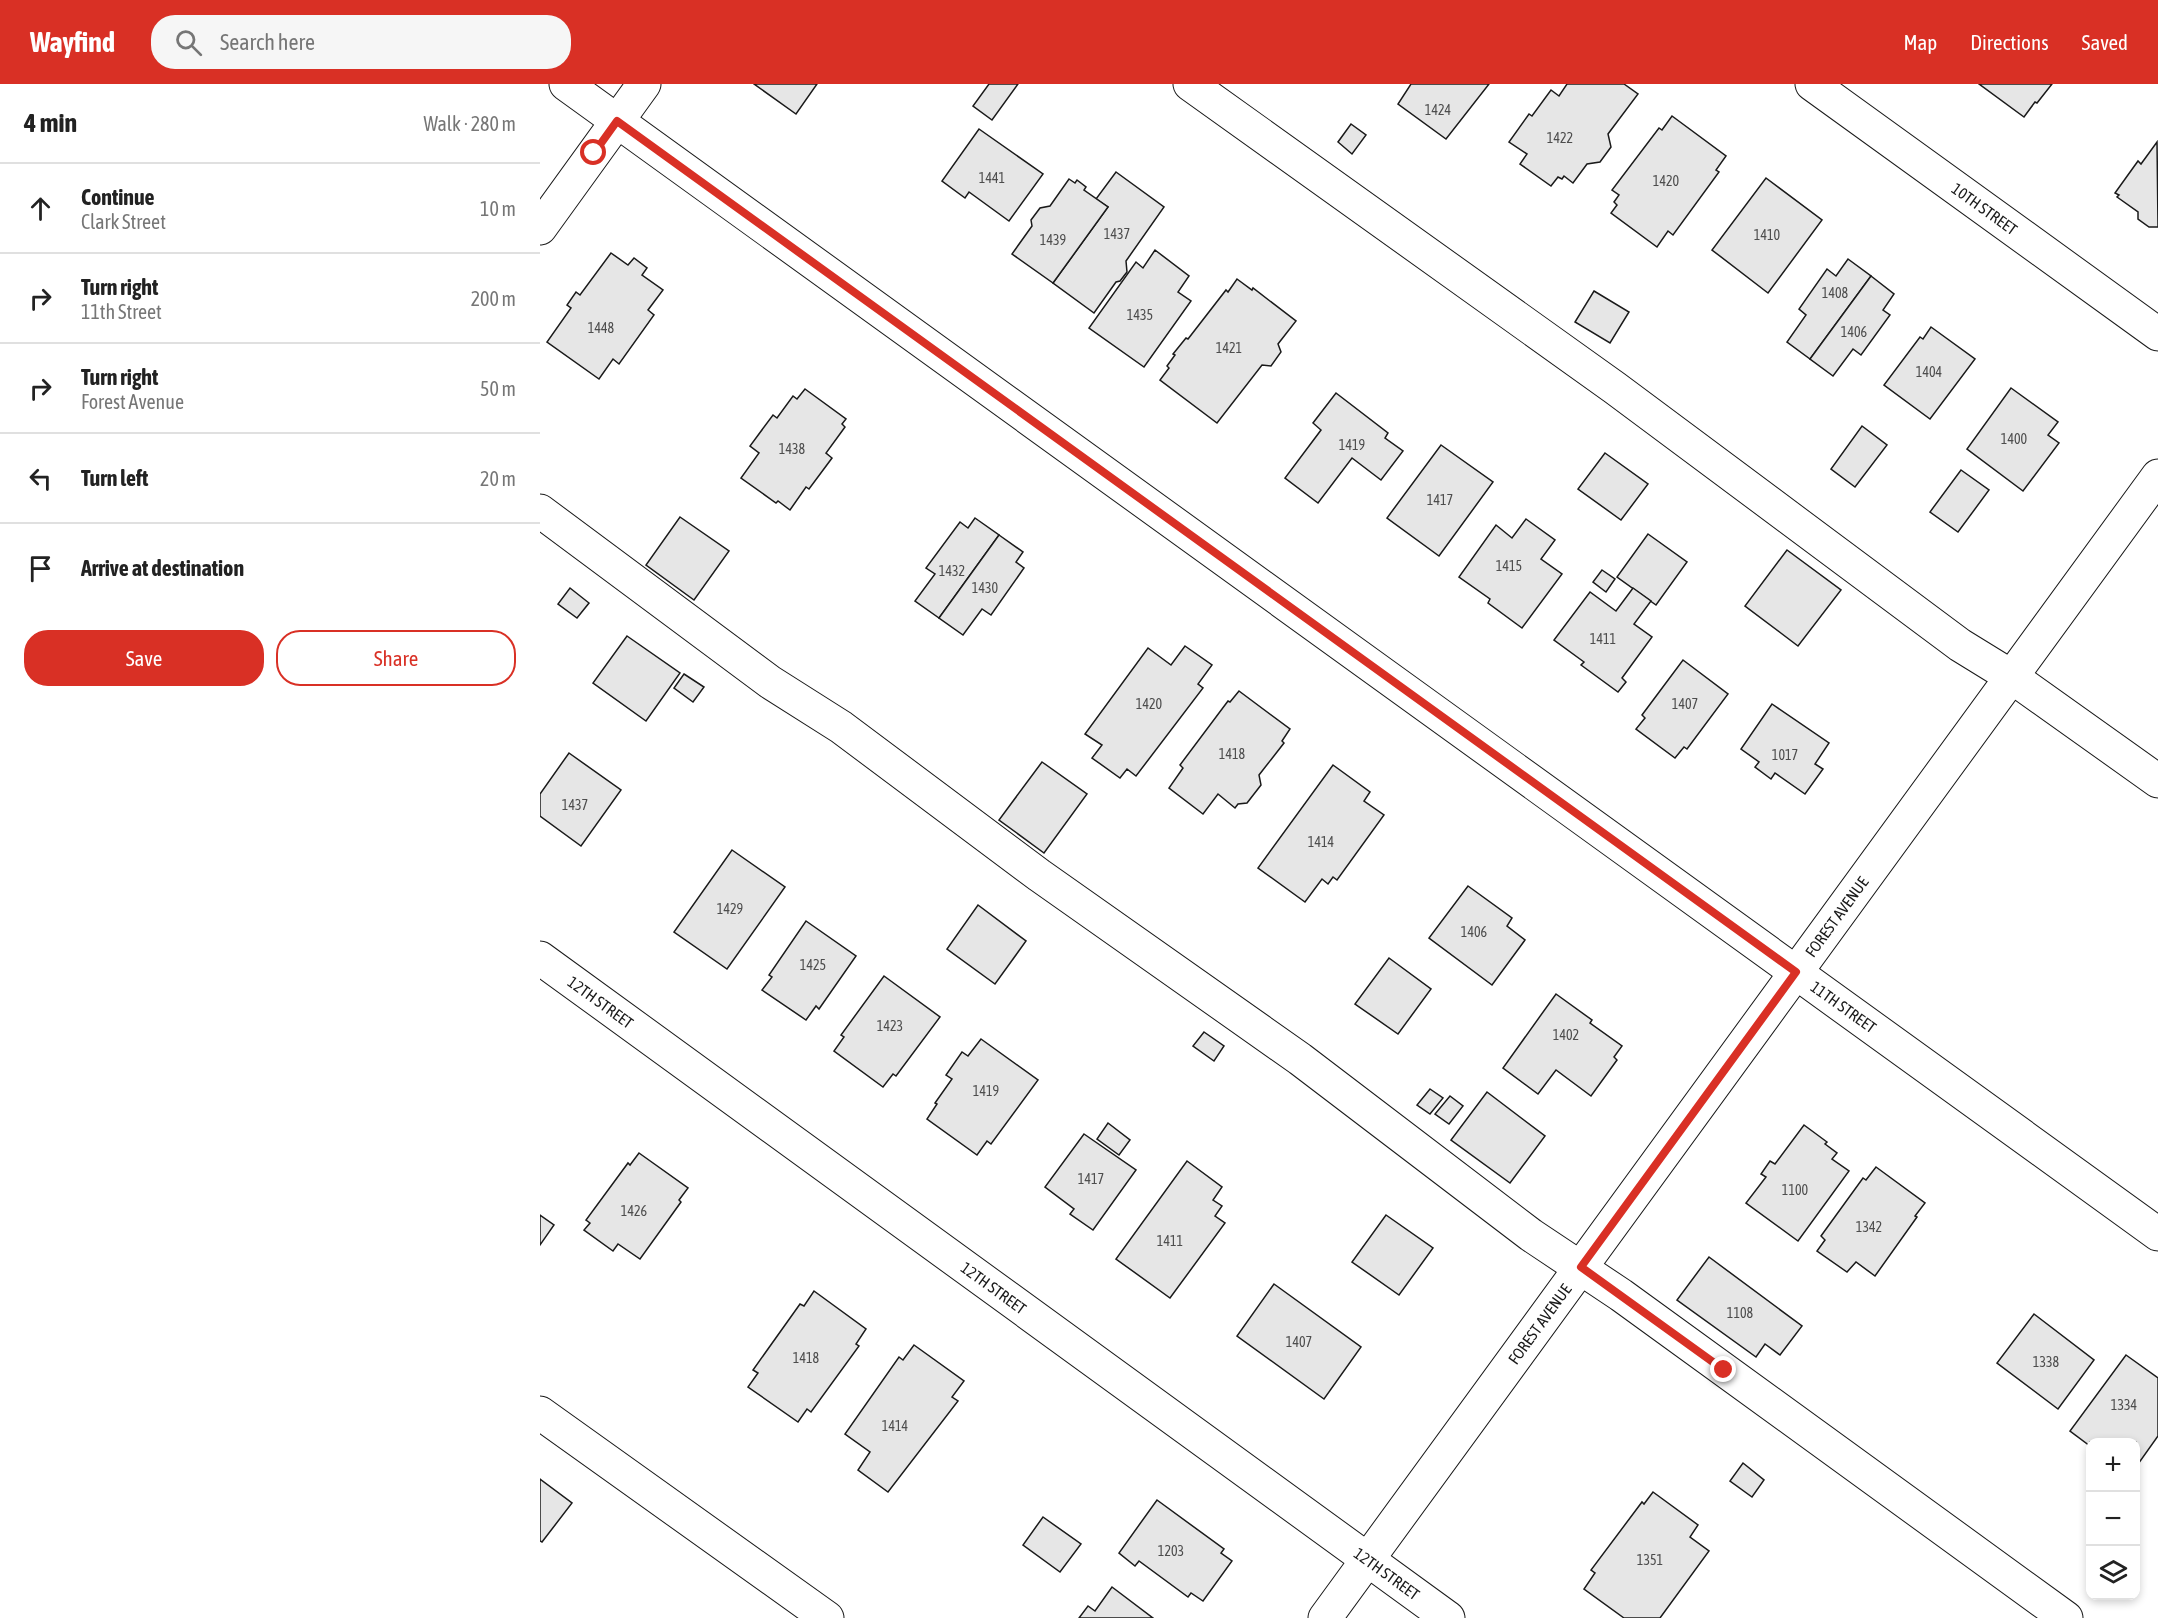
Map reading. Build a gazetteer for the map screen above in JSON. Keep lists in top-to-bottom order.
{
  "streets": {
    "street": [
      "10TH STREET",
      "FOREST AVENUE",
      "12TH STREET",
      "11TH STREET"
    ]
  },
  "crossings": [
    ["FOREST AVENUE", "12TH STREET"],
    ["FOREST AVENUE", "11TH STREET"]
  ],
  "house_numbers": [
    "1424",
    "1422",
    "1441",
    "1420",
    "1437",
    "1410",
    "1439",
    "1408",
    "1435",
    "1448",
    "1406",
    "1421",
    "1404",
    "1400",
    "1419",
    "1438",
    "1417",
    "1415",
    "1432",
    "1430",
    "1411",
    "1420",
    "1407",
    "1418",
    "1017",
    "1437",
    "1414",
    "1429",
    "1406",
    "1425",
    "1423",
    "1402",
    "1419",
    "1417",
    "1100",
    "1426",
    "1342",
    "1411",
    "1108",
    "1407",
    "1418",
    "1338",
    "1334",
    "1414",
    "1203",
    "1351"
  ],
  "page": {
    "header": "Wayfind",
    "search": "Search here",
    "nav": ["Map", "Directions", "Saved"],
    "heading": ["4 min", "Walk · 280 m"],
    "list": [
      ["Continue", "Clark Street", "10 m"],
      ["Turn right", "11th Street", "200 m"],
      ["Turn right", "Forest Avenue", "50 m"],
      ["Turn left", "20 m"],
      "Arrive at destination"
    ],
    "buttons": ["Save", "Share"],
    "map_buttons": ["+", "−"]
  }
}
